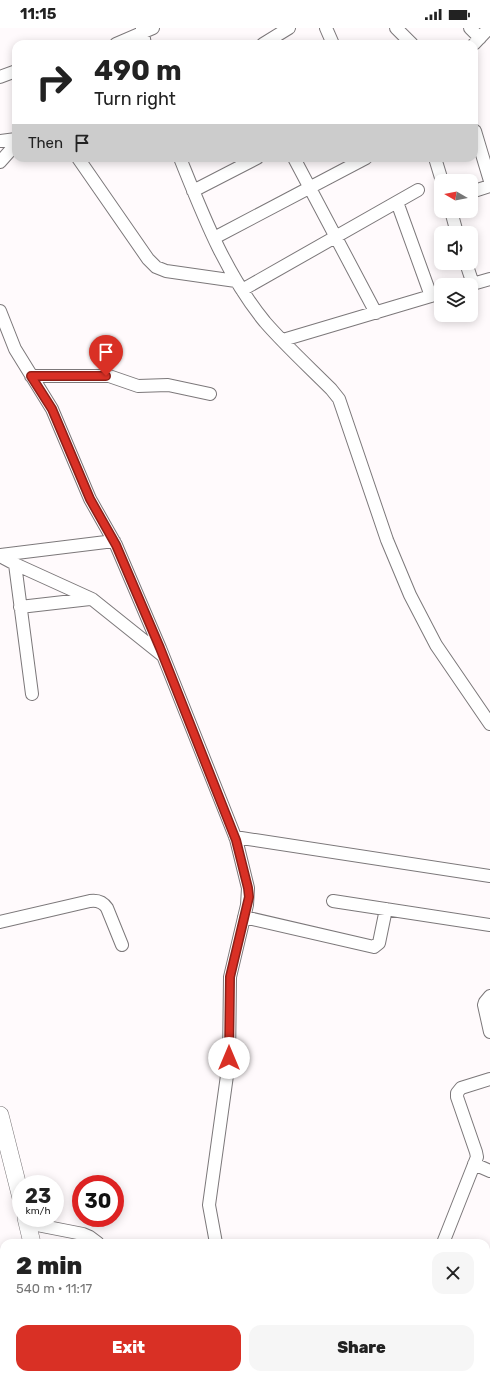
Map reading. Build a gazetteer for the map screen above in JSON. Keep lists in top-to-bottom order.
{
  "north": "left",
  "page": {
    "status": "11:15",
    "turn": ["490 m", "Turn right"],
    "then": "Then",
    "speed": "23 km/h",
    "limit": "30",
    "heading": ["2 min", "540 m · 11:17"],
    "buttons": ["Exit", "Share"]
  }
}
